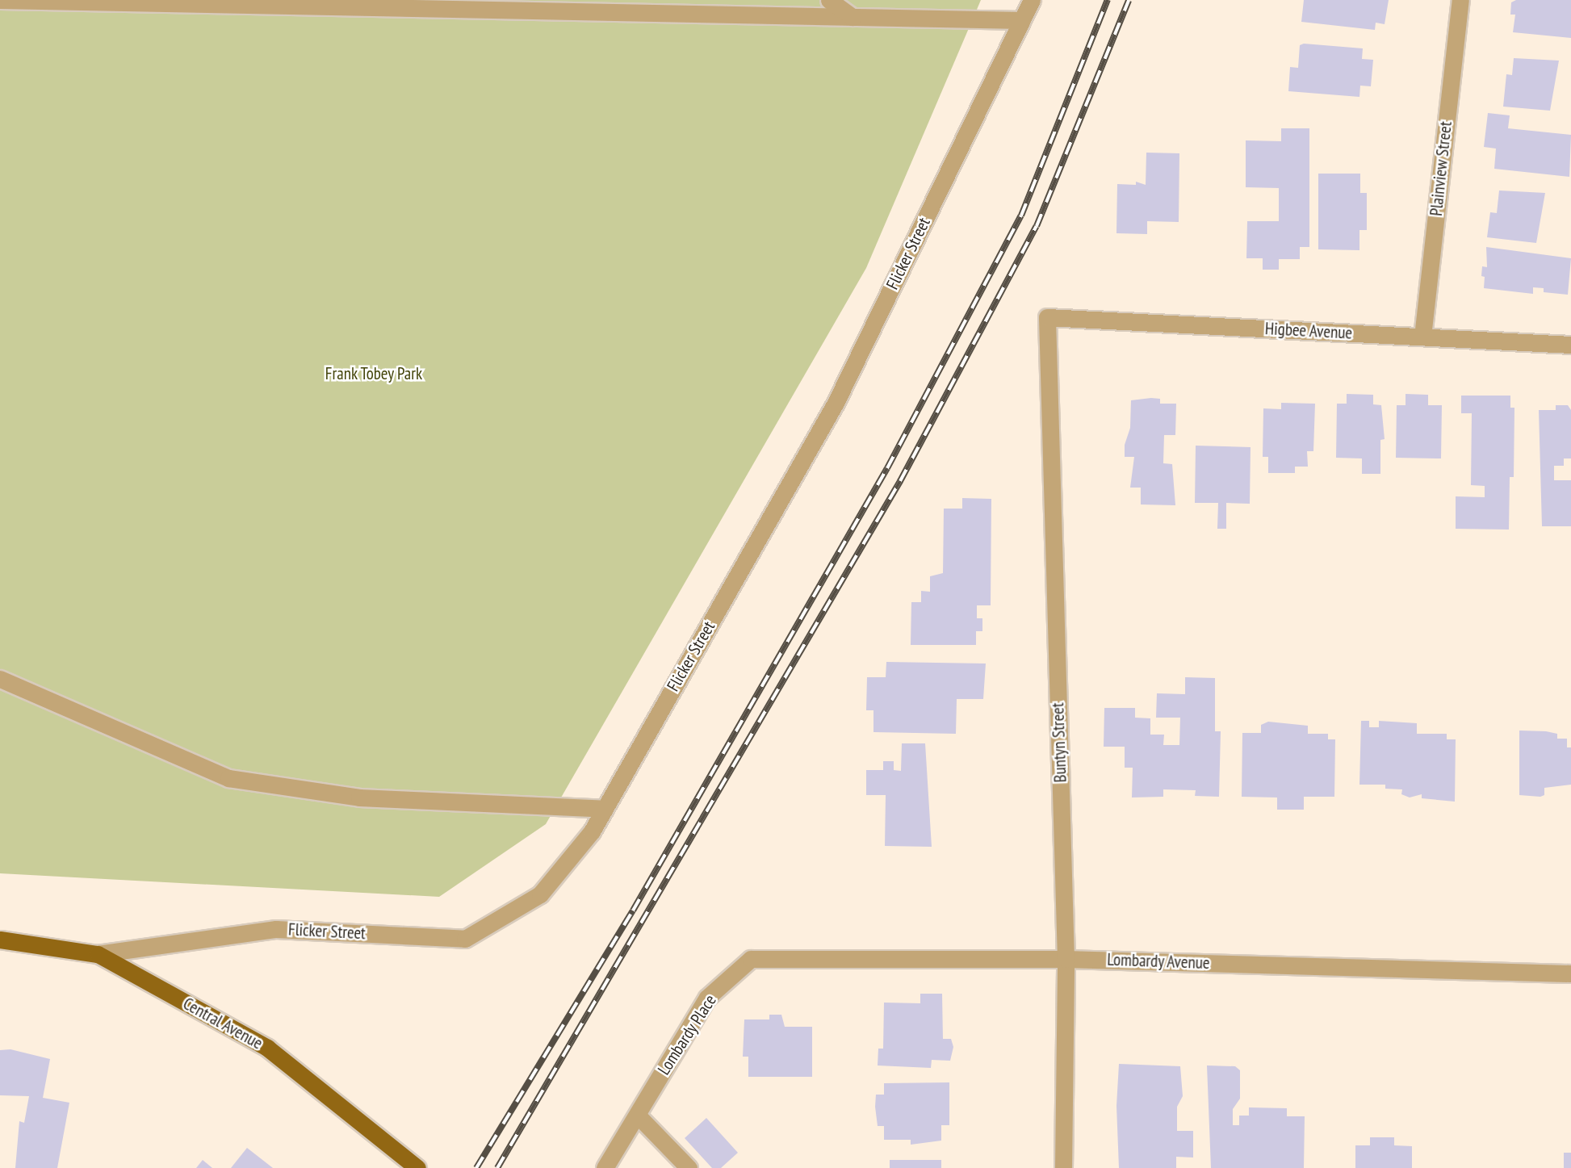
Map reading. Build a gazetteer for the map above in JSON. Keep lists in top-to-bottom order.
{
  "streets": {
    "main road": ["Central Avenue"],
    "street": [
      "Plainview Street",
      "Flicker Street",
      "Higbee Avenue",
      "Buntyn Street",
      "Lombardy Avenue",
      "Lombardy Place"
    ]
  },
  "crossings": [
    ["Plainview Street", "Higbee Avenue"],
    ["Flicker Street", "Central Avenue"],
    ["Higbee Avenue", "Buntyn Street"],
    ["Buntyn Street", "Lombardy Avenue"],
    ["Lombardy Avenue", "Lombardy Place"]
  ],
  "parks": ["Frank Tobey Park"]
}
